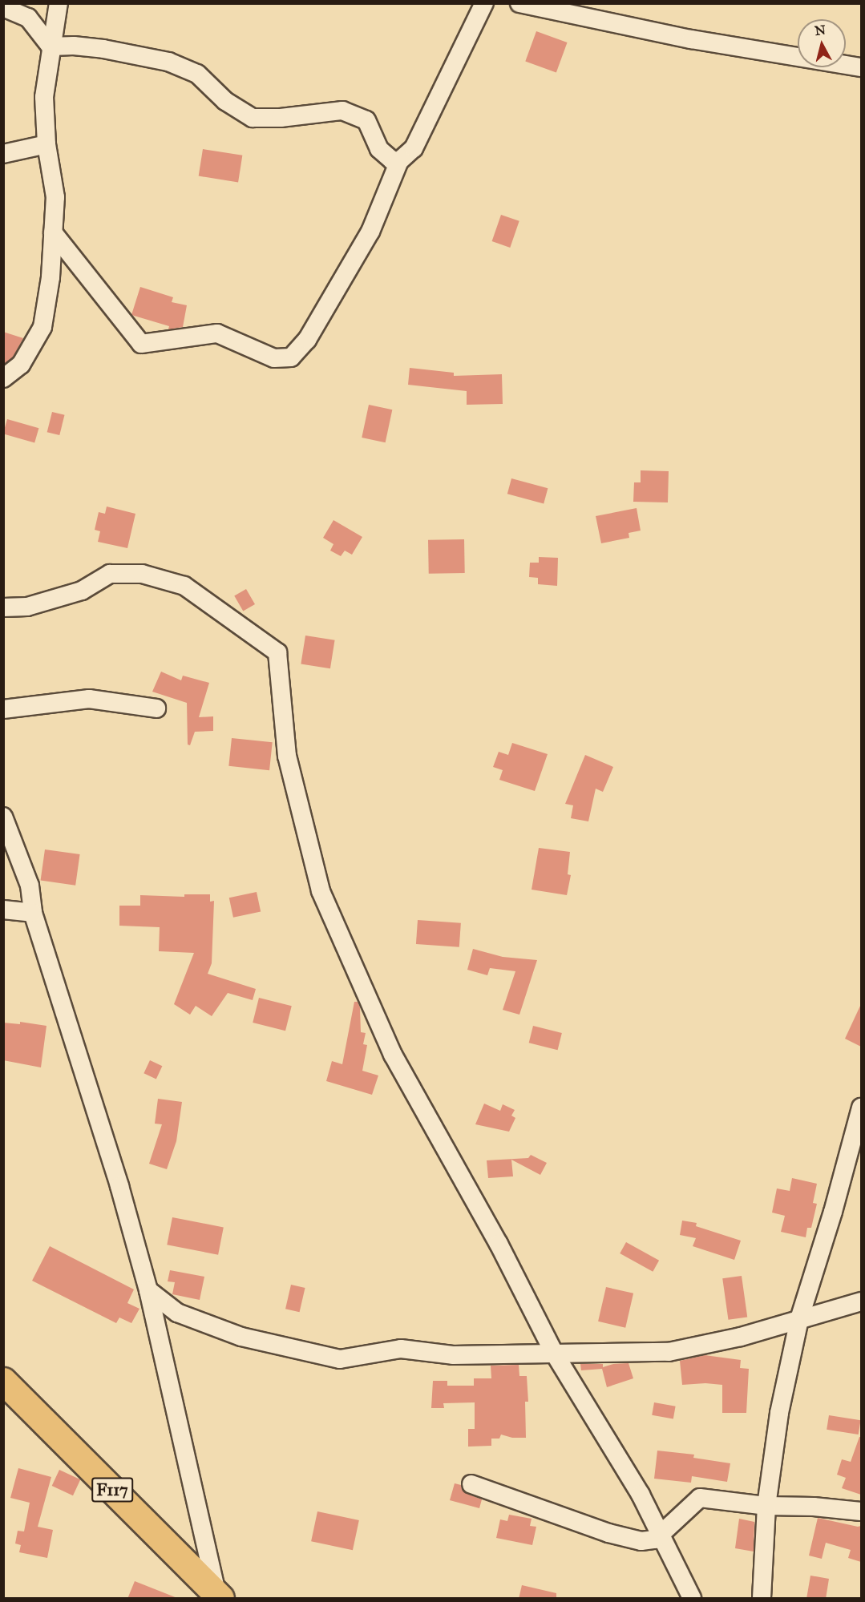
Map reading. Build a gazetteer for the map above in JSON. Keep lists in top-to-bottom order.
{
  "streets": {
    "main road": ["F117"]
  },
  "north": "top"
}
